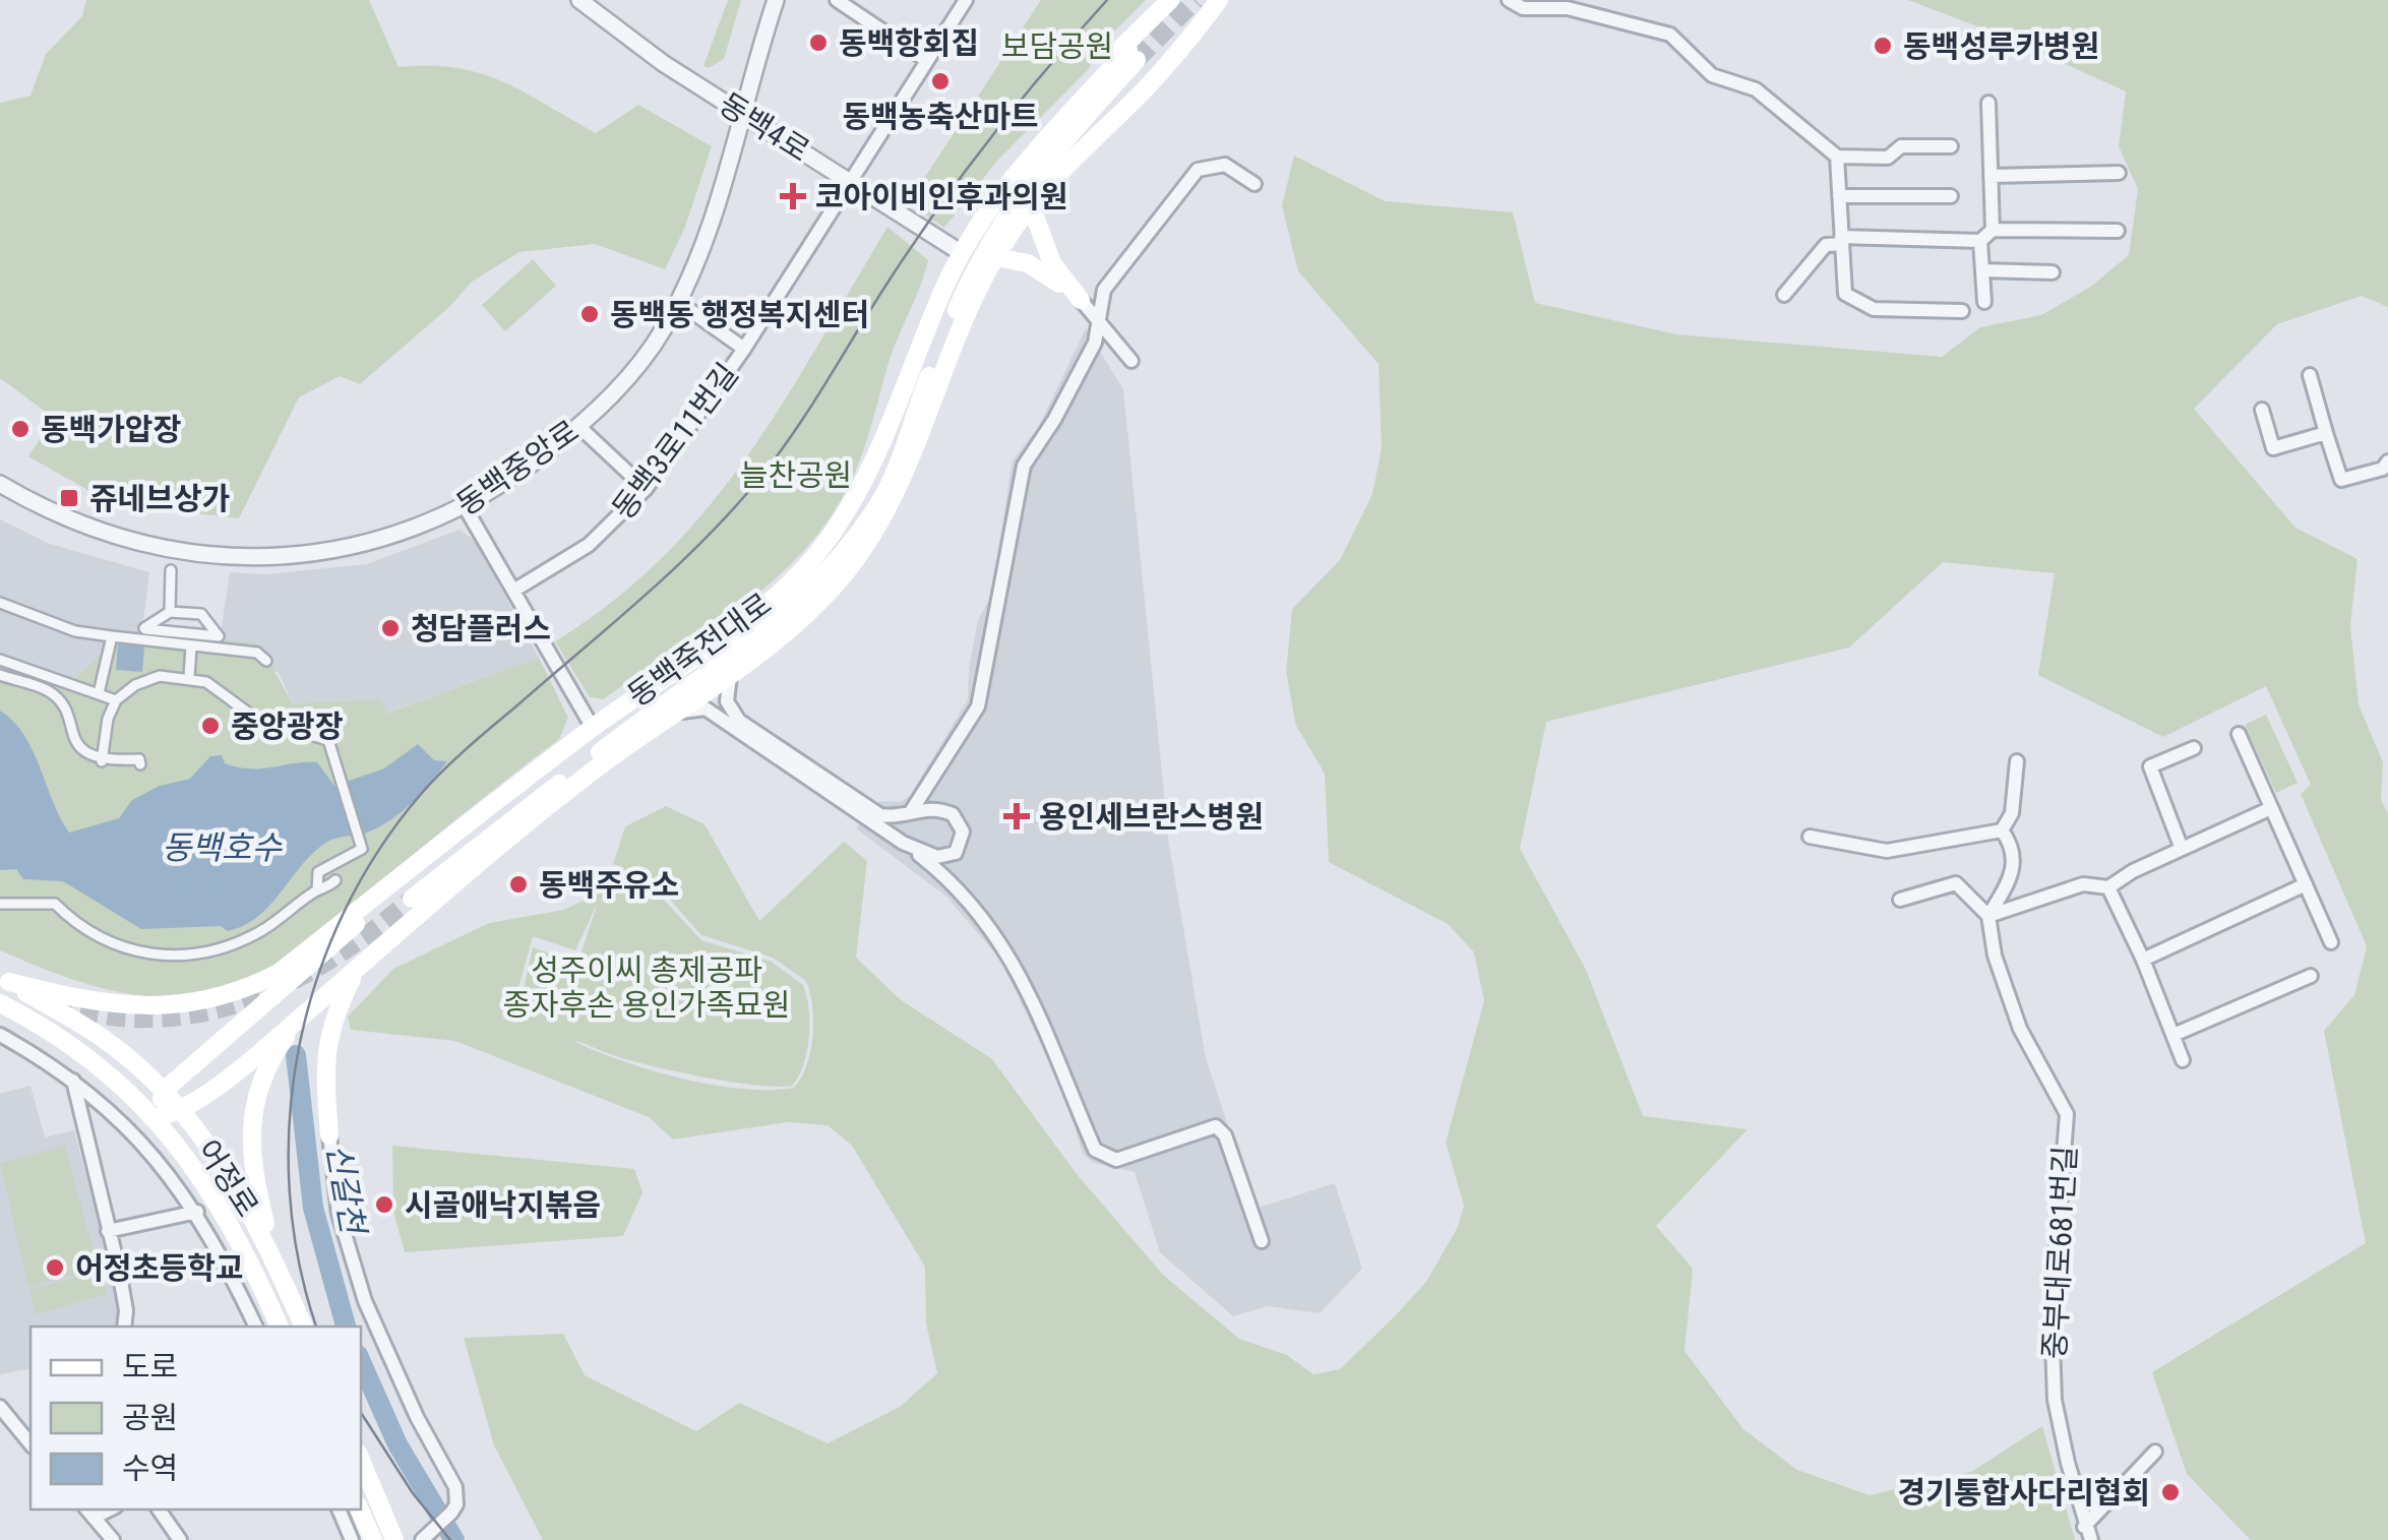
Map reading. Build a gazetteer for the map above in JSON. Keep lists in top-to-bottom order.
{
  "streets": {
    "main road": ["동백죽전대로", "어정로"],
    "street": [
      "동백4로",
      "동백3로11번길",
      "동백중앙로",
      "중부대로681번길"
    ]
  },
  "crossings": [
    ["동백4로", "동백3로11번길"],
    ["동백4로", "동백중앙로"]
  ],
  "water": ["동백호수", "신갈천"],
  "parks": ["보담공원", "늘찬공원", "성주이씨 총제공파 종자후손 용인가족묘원"],
  "places": {
    "other": [
      "동백항회집",
      "동백성루카병원",
      "동백농축산마트",
      "동백동 행정복지센터",
      "동백가압장",
      "청담플러스",
      "중앙광장",
      "동백주유소",
      "시골애낙지볶음",
      "어정초등학교",
      "경기통합사다리협회"
    ],
    "health": ["코아이비인후과의원", "용인세브란스병원"],
    "transit": ["쥬네브상가"]
  },
  "legend": ["도로", "공원", "수역"]
}
